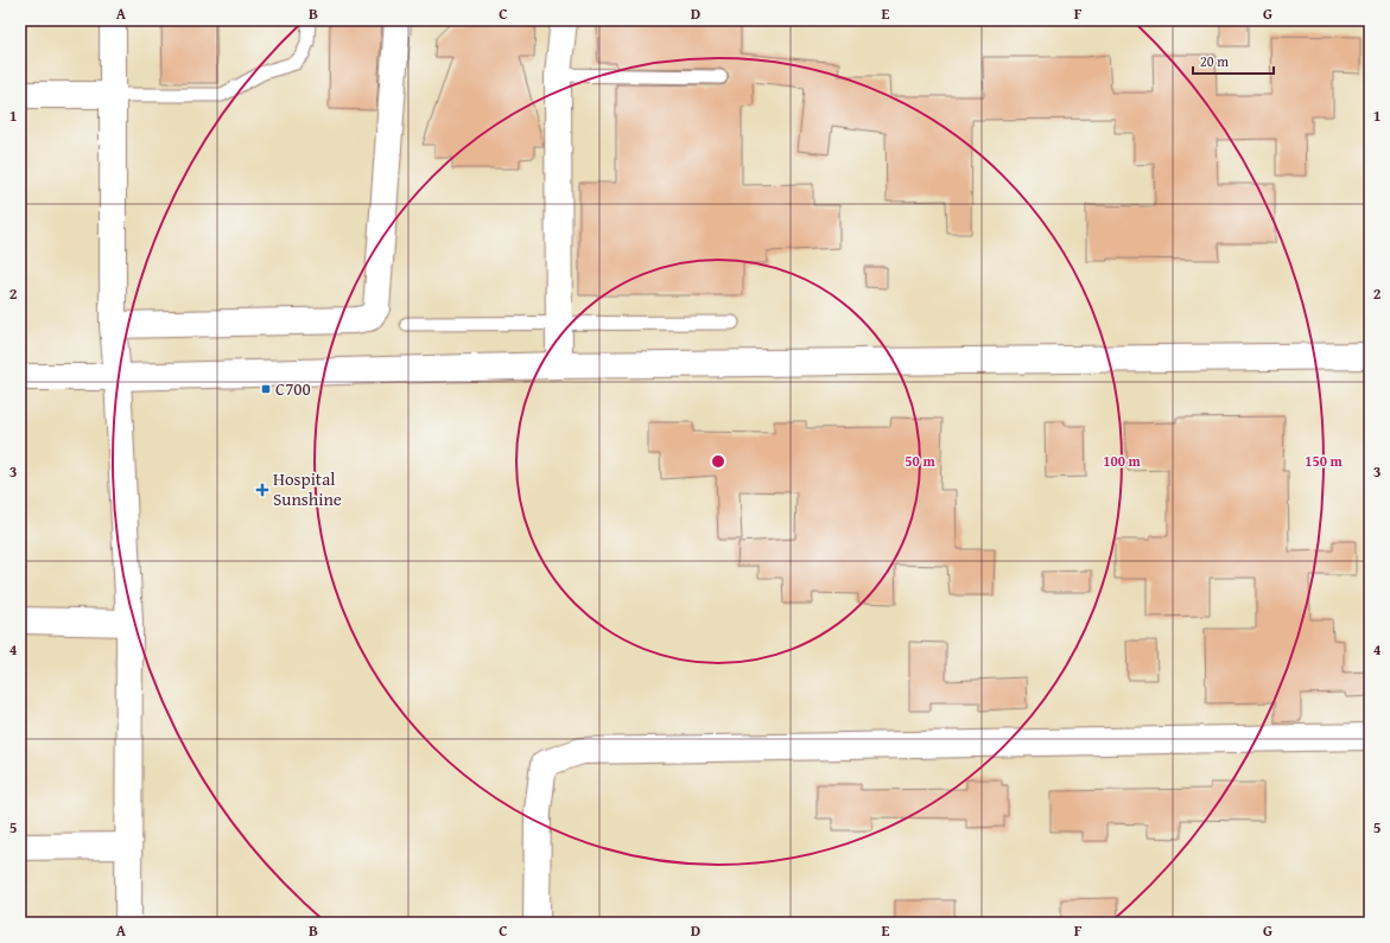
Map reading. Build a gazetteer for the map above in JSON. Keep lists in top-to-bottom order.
{
  "places": {
    "transit": ["C700"],
    "health": ["Hospital Sunshine"]
  },
  "scale_bar": "20 m",
  "grid": {
    "columns": [
      "A",
      "B",
      "C",
      "D",
      "E",
      "F",
      "G"
    ],
    "rows": [
      "1",
      "2",
      "3",
      "4",
      "5"
    ]
  },
  "rings": ["50 m", "100 m", "150 m"]
}
